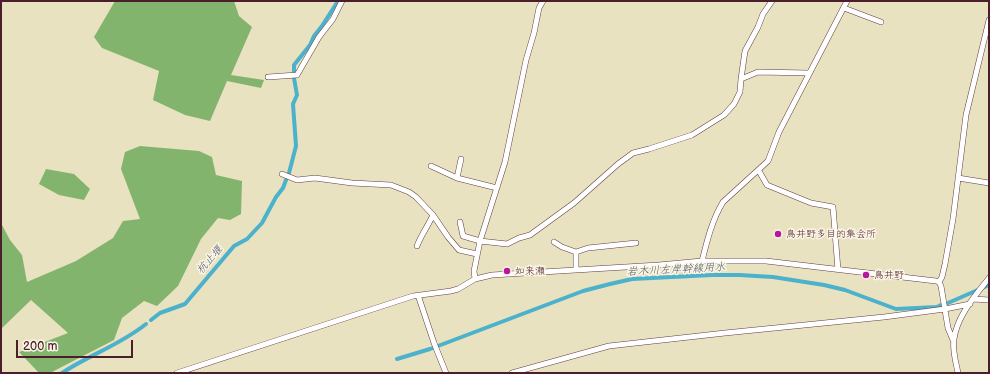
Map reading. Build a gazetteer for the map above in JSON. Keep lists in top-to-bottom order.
{
  "water": ["杭止堰", "岩木川左岸幹線用水"],
  "places": ["鳥井野多目的集会所", "如来瀬", "鳥井野"],
  "scale_bar": "200 m"
}
